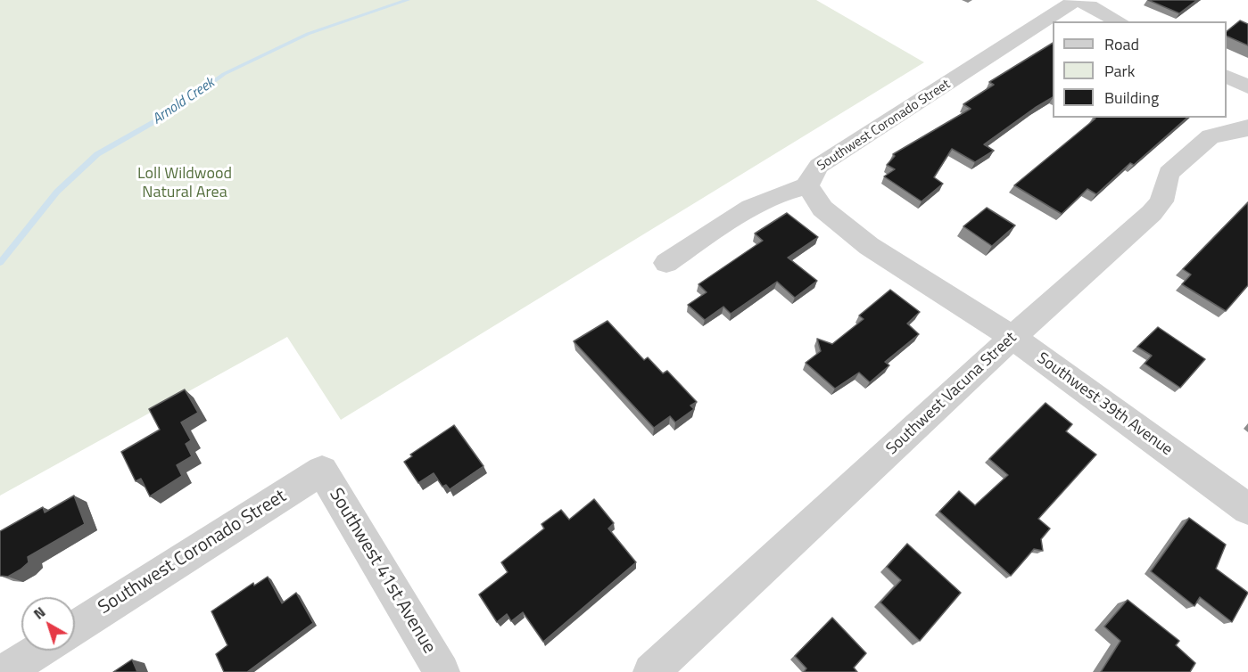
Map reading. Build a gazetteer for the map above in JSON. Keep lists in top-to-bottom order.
{
  "streets": {
    "street": [
      "Southwest Coronado Street",
      "Southwest Vacuna Street",
      "Southwest 39th Avenue",
      "Southwest 41st Avenue"
    ]
  },
  "crossings": [
    ["Southwest Coronado Street", "Southwest 39th Avenue"],
    ["Southwest Coronado Street", "Southwest 41st Avenue"],
    ["Southwest Vacuna Street", "Southwest 39th Avenue"]
  ],
  "water": ["Arnold Creek"],
  "parks": ["Loll Wildwood Natural Area"],
  "legend": ["Road", "Park", "Building"],
  "north": "top left"
}
